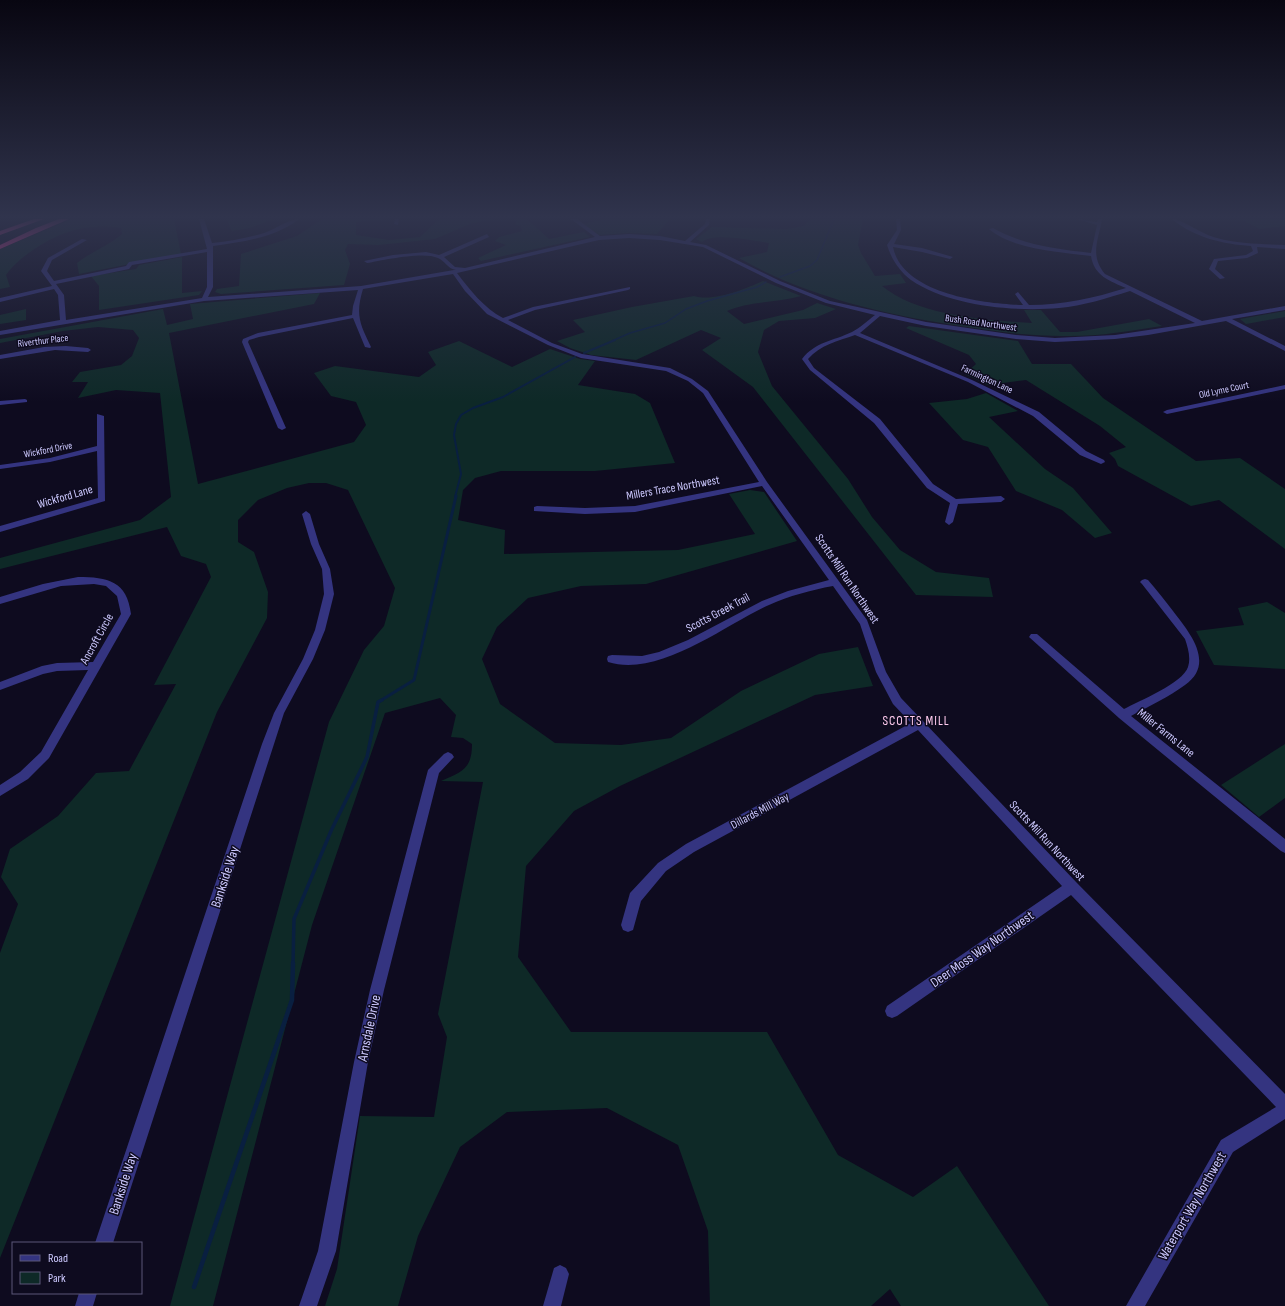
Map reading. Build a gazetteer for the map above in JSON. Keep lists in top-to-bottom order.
{
  "streets": {
    "street": [
      "Bush Road Northwest",
      "Riverthur Place",
      "Farmington Lane",
      "Old Lyme Court",
      "Wickford Drive",
      "Millers Trace Northwest",
      "Wickford Lane",
      "Scotts Mill Run Northwest",
      "Scotts Greek Trail",
      "Ancroft Circle",
      "Miller Farms Lane",
      "Dillards Mill Way",
      "Bankside Way",
      "Deer Moss Way Northwest",
      "Arnsdale Drive",
      "Waterport Way Northwest"
    ]
  },
  "crossings": [
    ["Wickford Drive", "Wickford Lane"],
    ["Millers Trace Northwest", "Scotts Mill Run Northwest"],
    ["Scotts Mill Run Northwest", "Scotts Greek Trail"],
    ["Scotts Mill Run Northwest", "Dillards Mill Way"],
    ["Scotts Mill Run Northwest", "Deer Moss Way Northwest"]
  ],
  "districts": ["SCOTTS MILL"],
  "legend": ["Road", "Park"]
}
